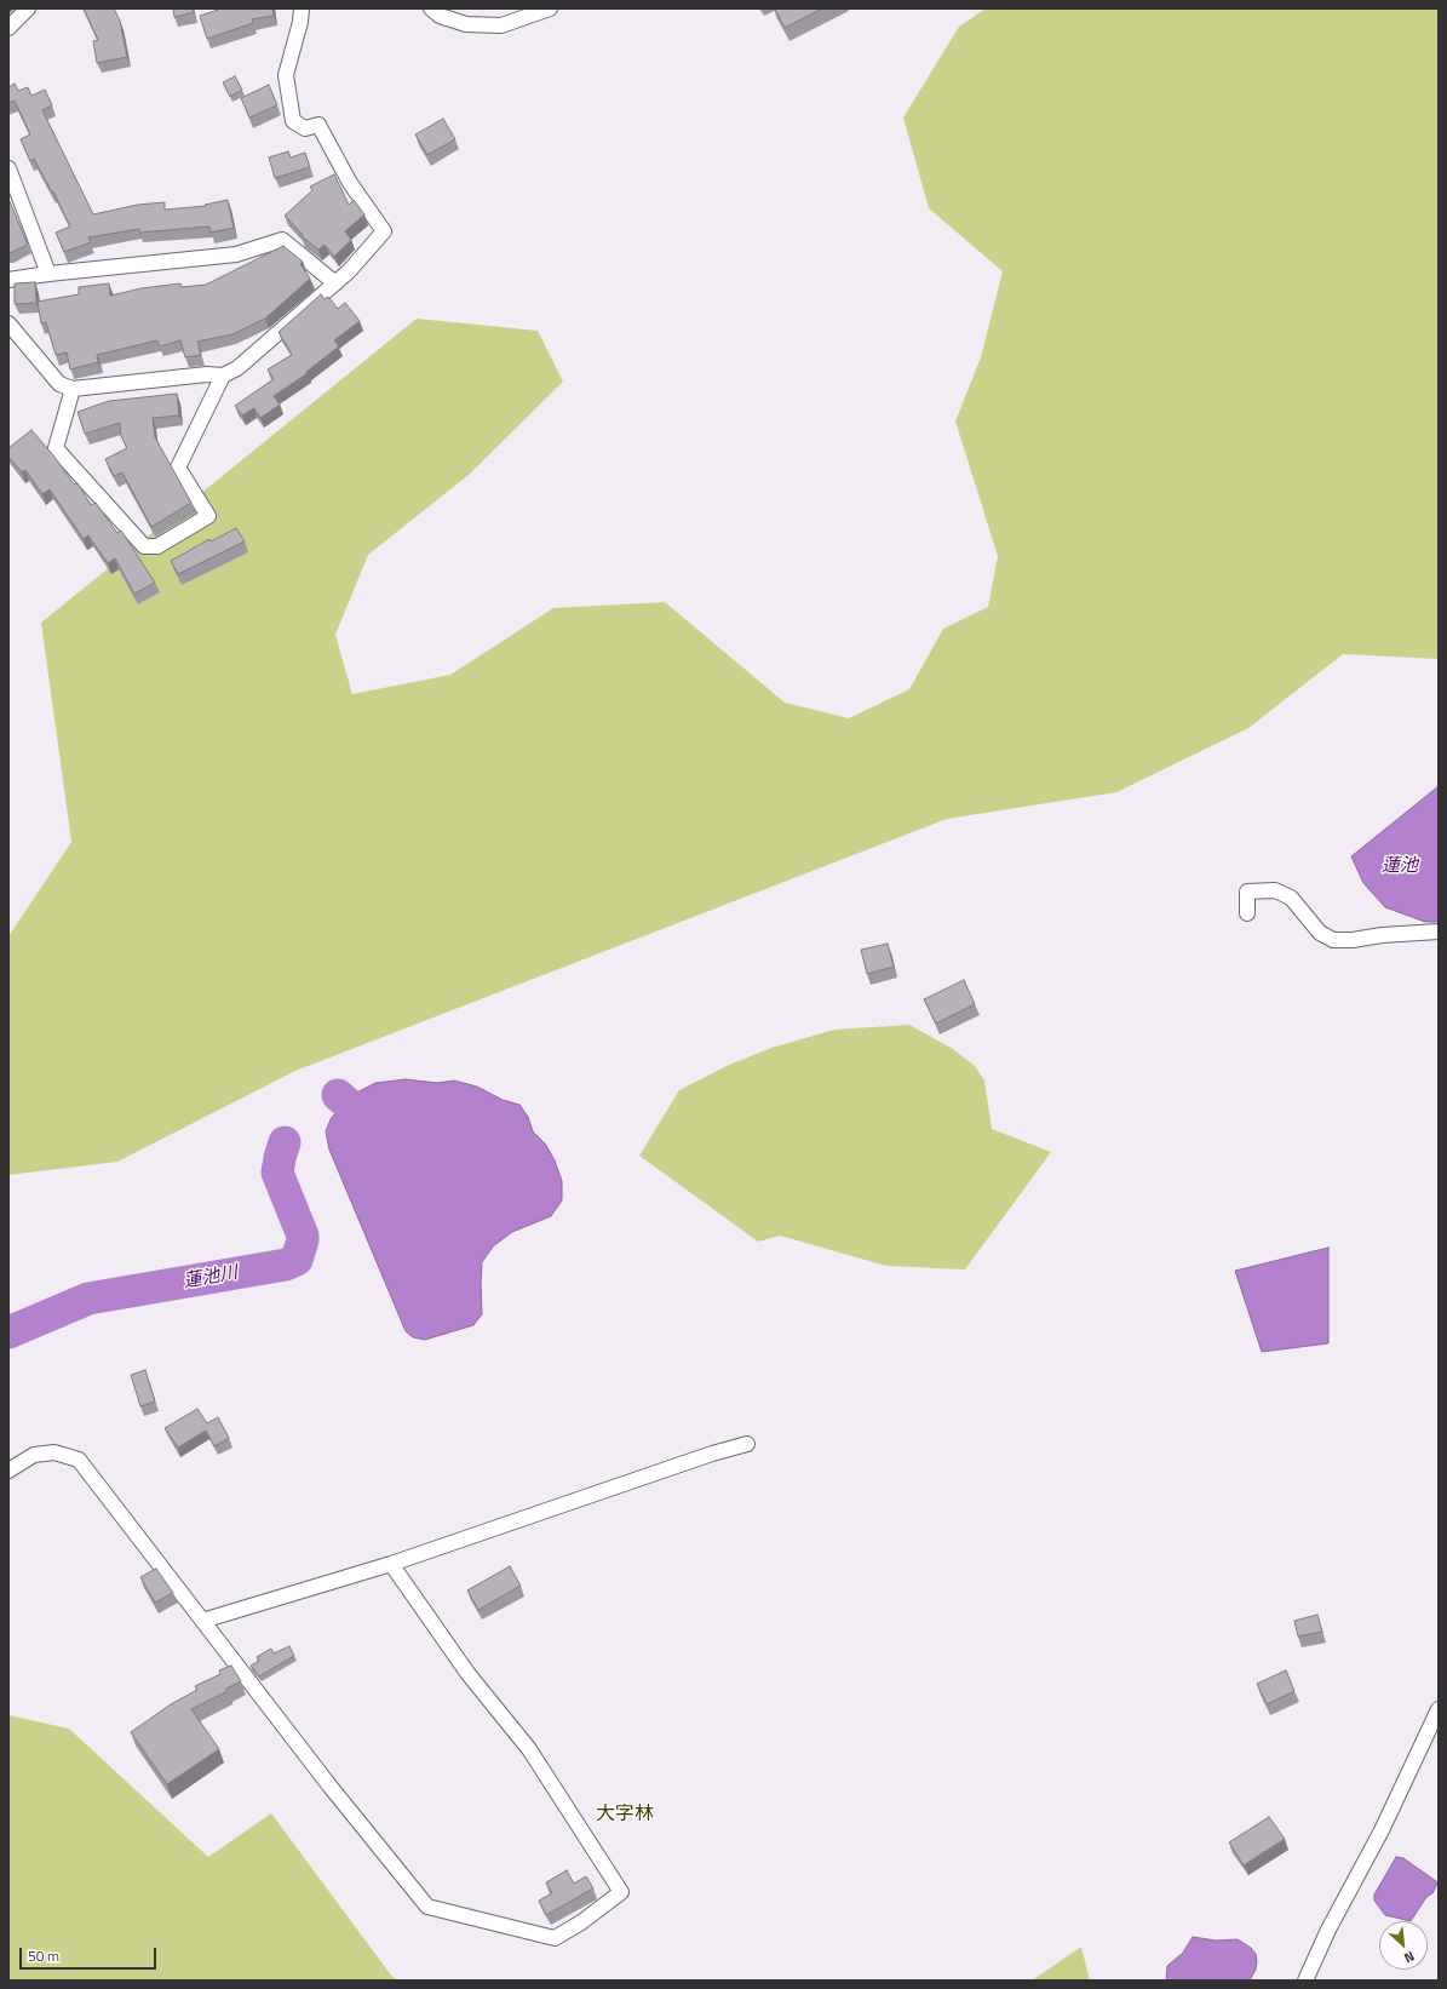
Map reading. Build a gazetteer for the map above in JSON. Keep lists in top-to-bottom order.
{
  "districts": ["大字林"],
  "water": ["蓮池", "蓮池川"],
  "scale_bar": "50 m",
  "north": "bottom right"
}
